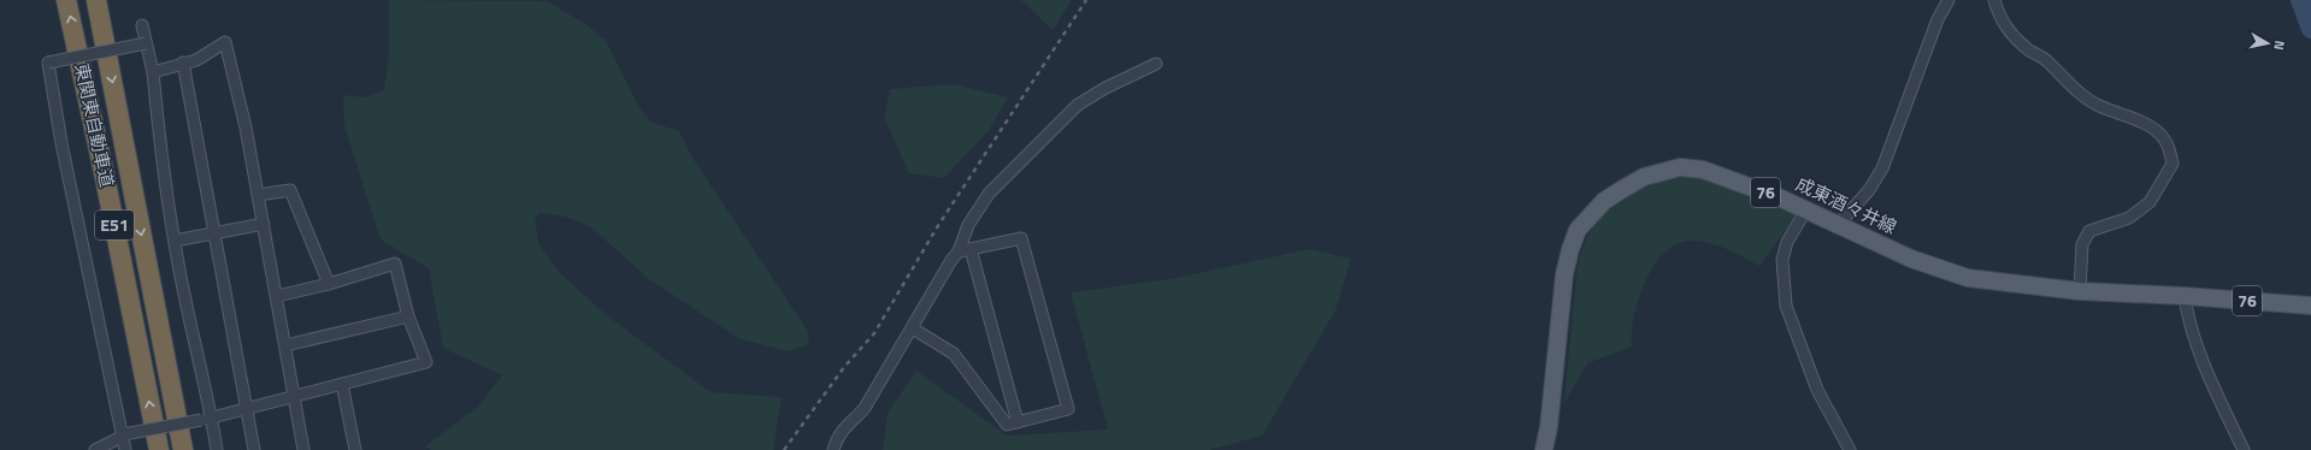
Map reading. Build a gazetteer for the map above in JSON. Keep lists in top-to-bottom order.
{
  "streets": {
    "highway": ["東関東自動車道", "E51"],
    "main road": ["76", "成東酒々井線"]
  },
  "north": "right"
}
